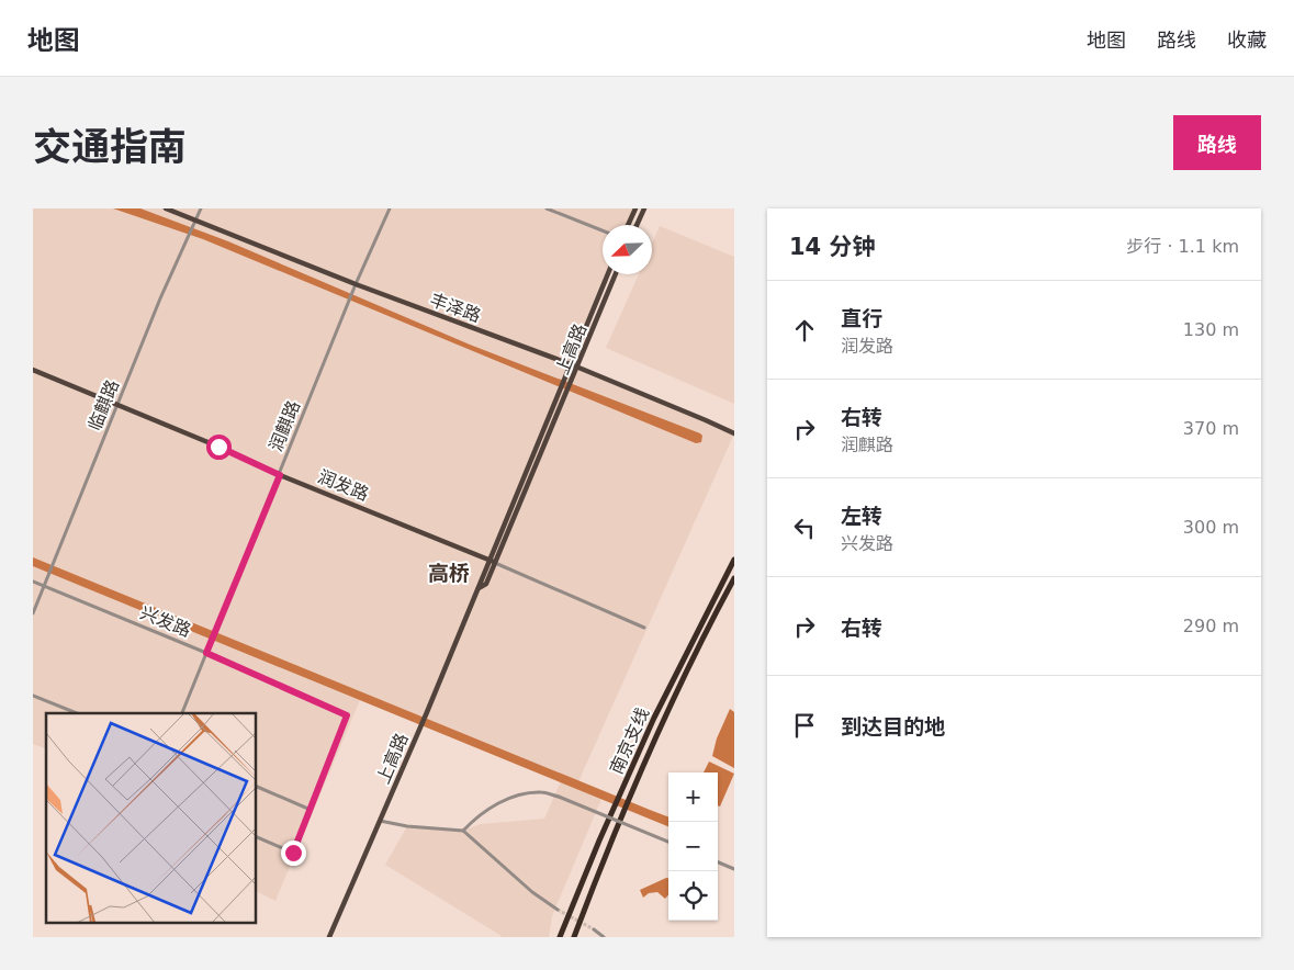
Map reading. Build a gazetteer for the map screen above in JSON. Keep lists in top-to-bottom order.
{
  "streets": {
    "highway": ["南京支线"],
    "main road": ["丰泽路", "上高路", "润发路"],
    "street": ["临麒路", "润麒路", "兴发路"]
  },
  "crossings": [
    ["丰泽路", "上高路"],
    ["丰泽路", "临麒路"],
    ["丰泽路", "润麒路"],
    ["上高路", "润发路"],
    ["临麒路", "润发路"],
    ["临麒路", "兴发路"],
    ["润麒路", "润发路"],
    ["润麒路", "兴发路"]
  ],
  "districts": ["高桥"],
  "north": "bottom left",
  "page": {
    "header": "地图",
    "nav": ["地图", "路线", "收藏"],
    "title": "交通指南",
    "buttons": "路线",
    "heading": ["14 分钟", "步行 · 1.1 km"],
    "list": [
      ["直行", "润发路", "130 m"],
      ["右转", "润麒路", "370 m"],
      ["左转", "兴发路", "300 m"],
      ["右转", "290 m"],
      "到达目的地"
    ],
    "map_buttons": ["+", "−"]
  }
}
